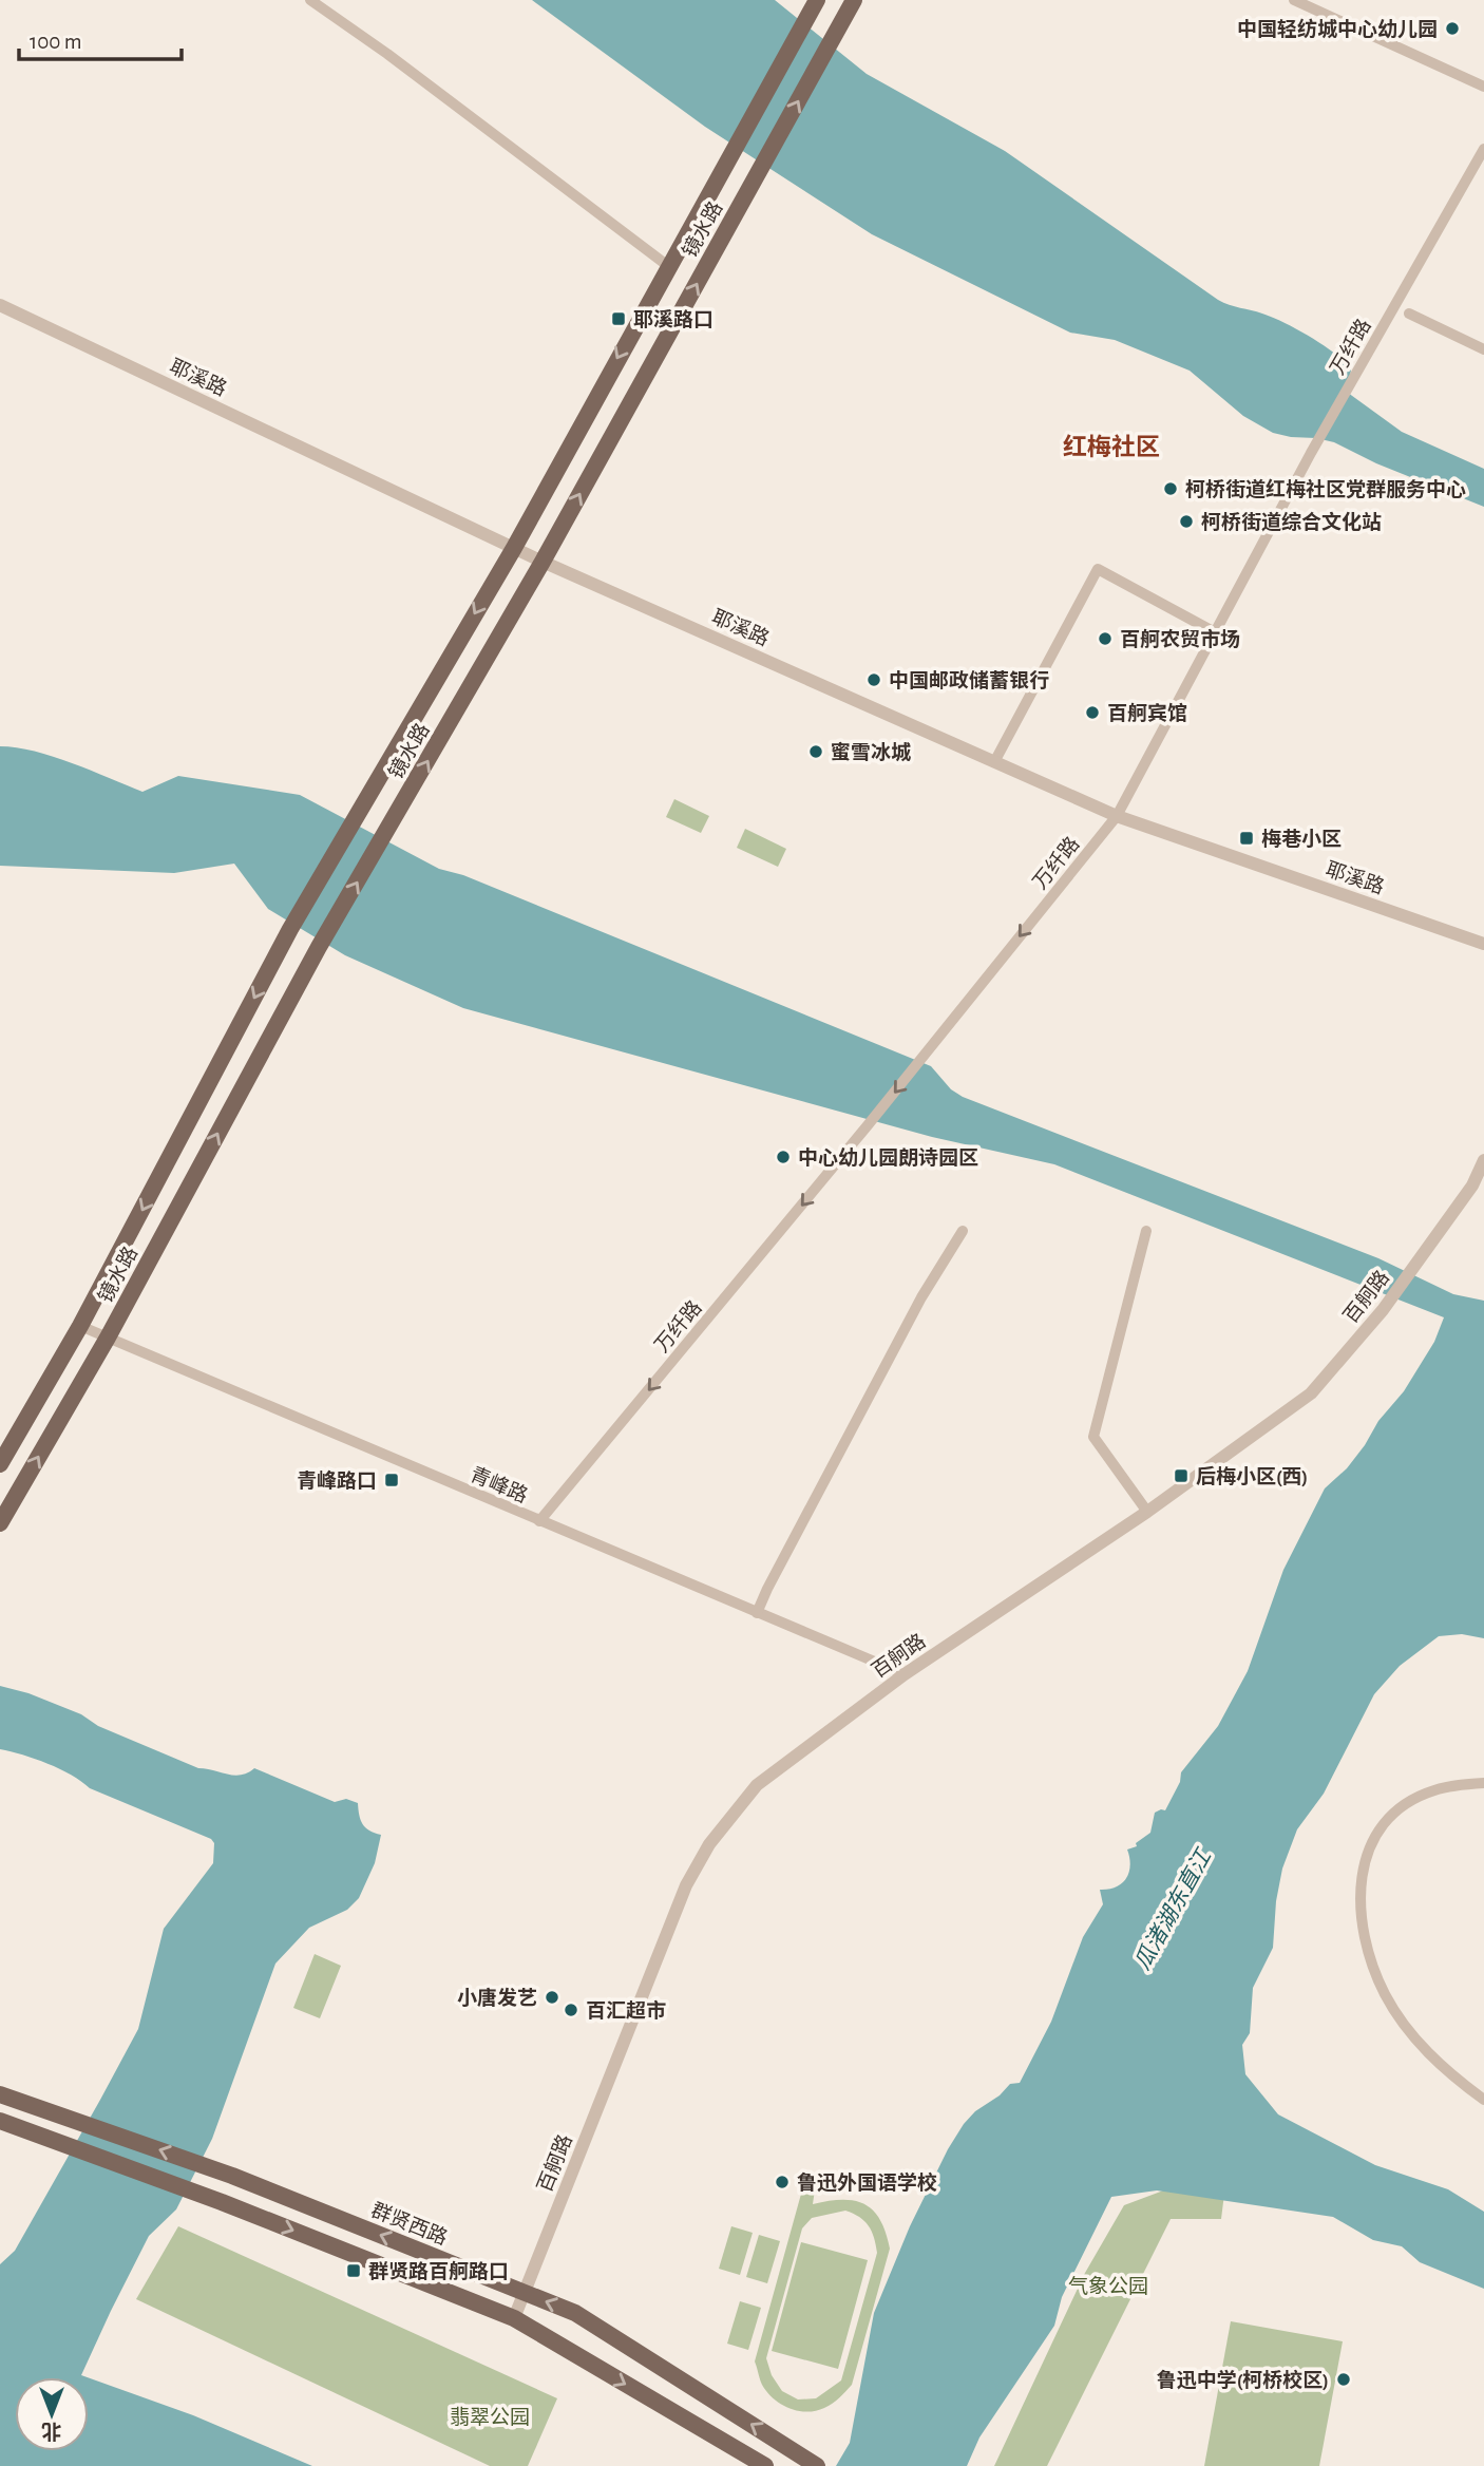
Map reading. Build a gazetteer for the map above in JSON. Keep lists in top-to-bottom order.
{
  "streets": {
    "main road": ["镜水路", "群贤西路"],
    "street": [
      "万纤路",
      "耶溪路",
      "百舸路",
      "青峰路"
    ]
  },
  "crossings": [
    ["镜水路", "耶溪路"],
    ["镜水路", "青峰路"],
    ["万纤路", "耶溪路"],
    ["万纤路", "青峰路"],
    ["百舸路", "青峰路"],
    ["百舸路", "群贤西路"]
  ],
  "one_way": ["万纤路"],
  "districts": ["红梅社区"],
  "water": ["瓜渚湖东直江"],
  "parks": ["气象公园", "翡翠公园"],
  "places": {
    "other": [
      "中国轻纺城中心幼儿园",
      "柯桥街道红梅社区党群服务中心",
      "柯桥街道综合文化站",
      "百舸农贸市场",
      "中国邮政储蓄银行",
      "百舸宾馆",
      "蜜雪冰城",
      "中心幼儿园朗诗园区",
      "小唐发艺",
      "百汇超市",
      "鲁迅外国语学校",
      "鲁迅中学(柯桥校区)"
    ],
    "transit": [
      "耶溪路口",
      "梅巷小区",
      "后梅小区(西)",
      "青峰路口",
      "群贤路百舸路口"
    ]
  },
  "scale_bar": "100 m",
  "north": "bottom"
}
